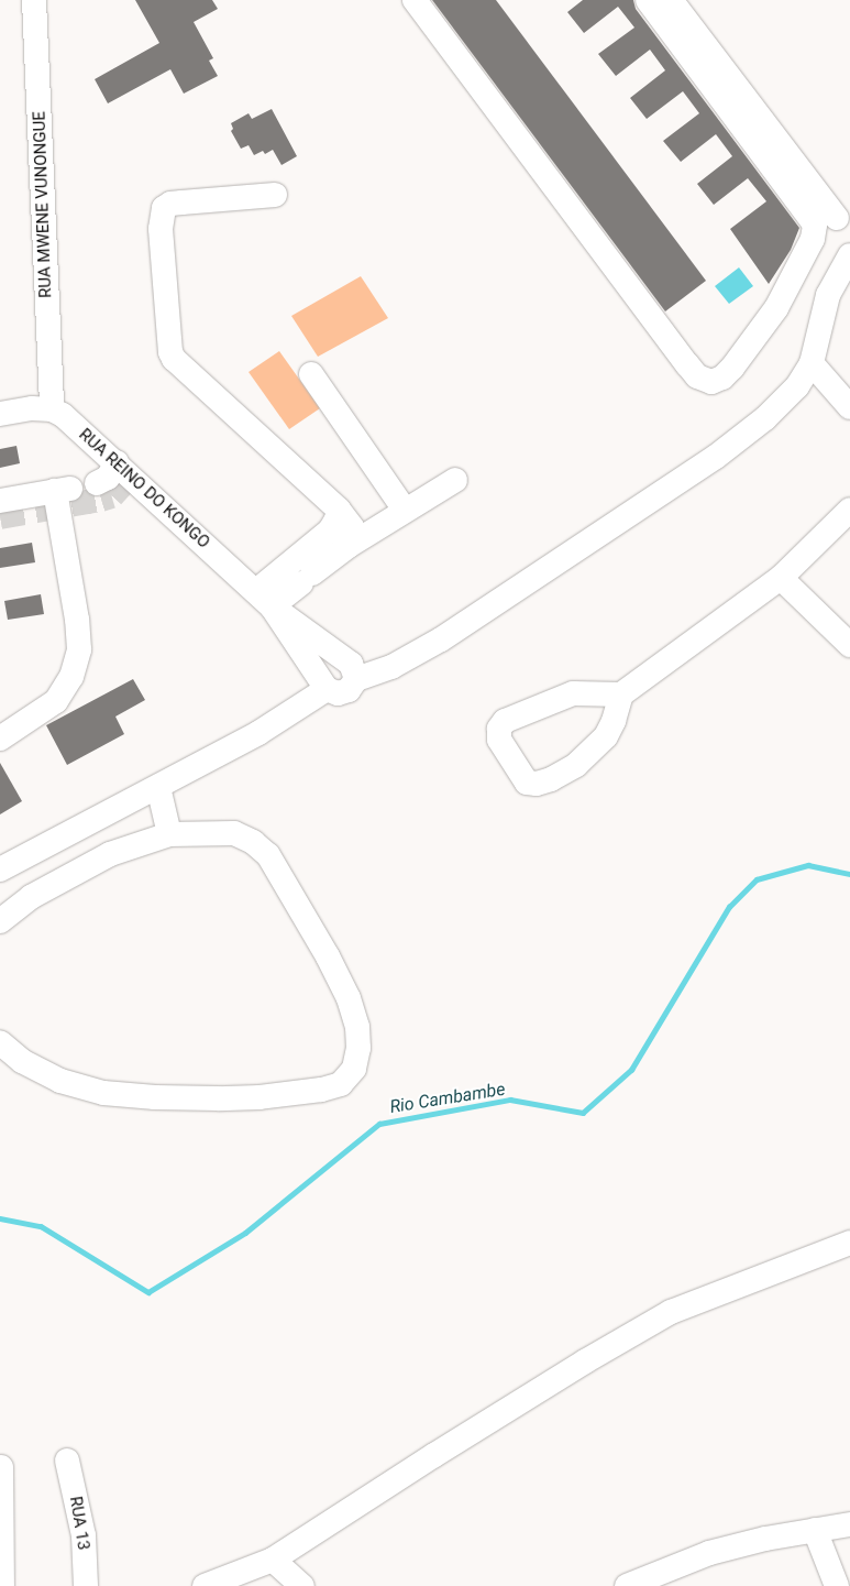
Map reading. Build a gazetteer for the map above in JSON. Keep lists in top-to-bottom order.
{
  "streets": {
    "street": ["RUA MWENE VUNONGUE", "RUA REINO DO KONGO", "RUA 13"]
  },
  "crossings": [
    ["RUA MWENE VUNONGUE", "RUA REINO DO KONGO"]
  ],
  "water": ["Rio Cambambe"]
}
